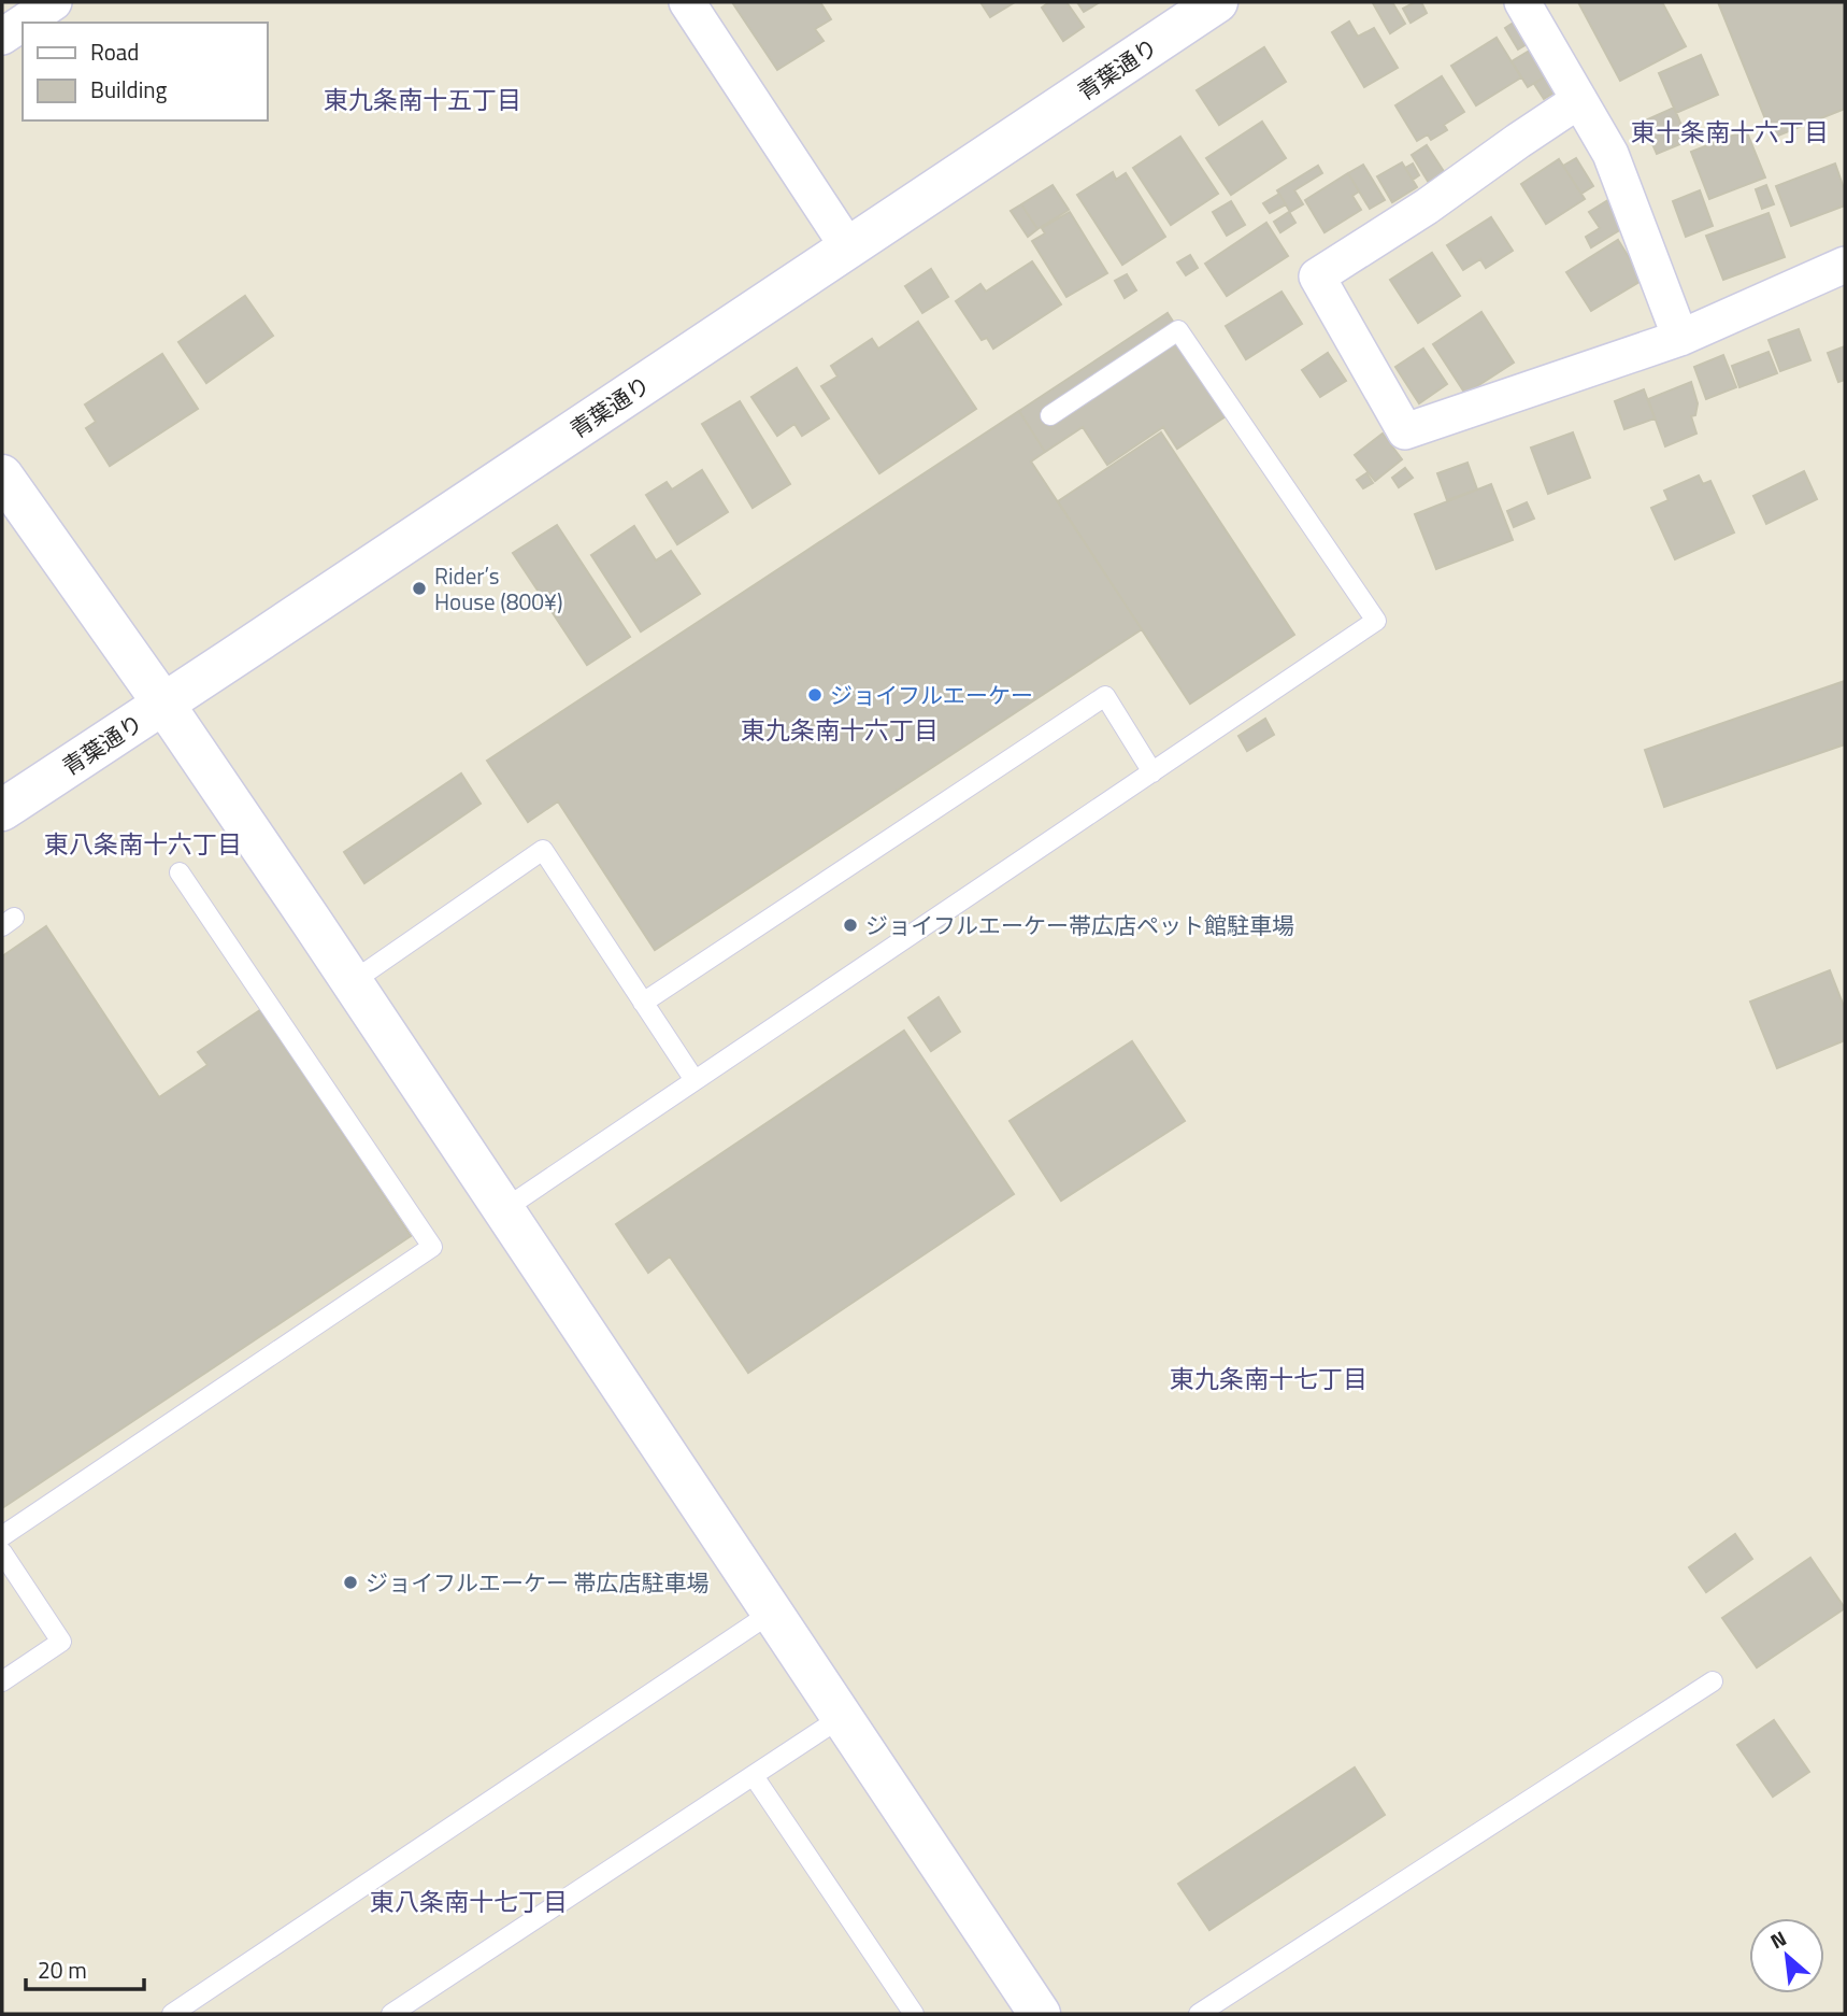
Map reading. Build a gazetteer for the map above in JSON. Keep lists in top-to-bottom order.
{
  "streets": {
    "street": ["青葉通り"]
  },
  "districts": [
    "東九条南十五丁目",
    "東十条南十六丁目",
    "東九条南十六丁目",
    "東八条南十六丁目",
    "東九条南十七丁目",
    "東八条南十七丁目"
  ],
  "places": [
    "Rider’s House (800¥)",
    "ジョイフルエーケー",
    "ジョイフルエーケー帯広店ペット館駐車場",
    "ジョイフルエーケー 帯広店駐車場"
  ],
  "legend": ["Road", "Building"],
  "scale_bar": "20 m",
  "north": "top left"
}
